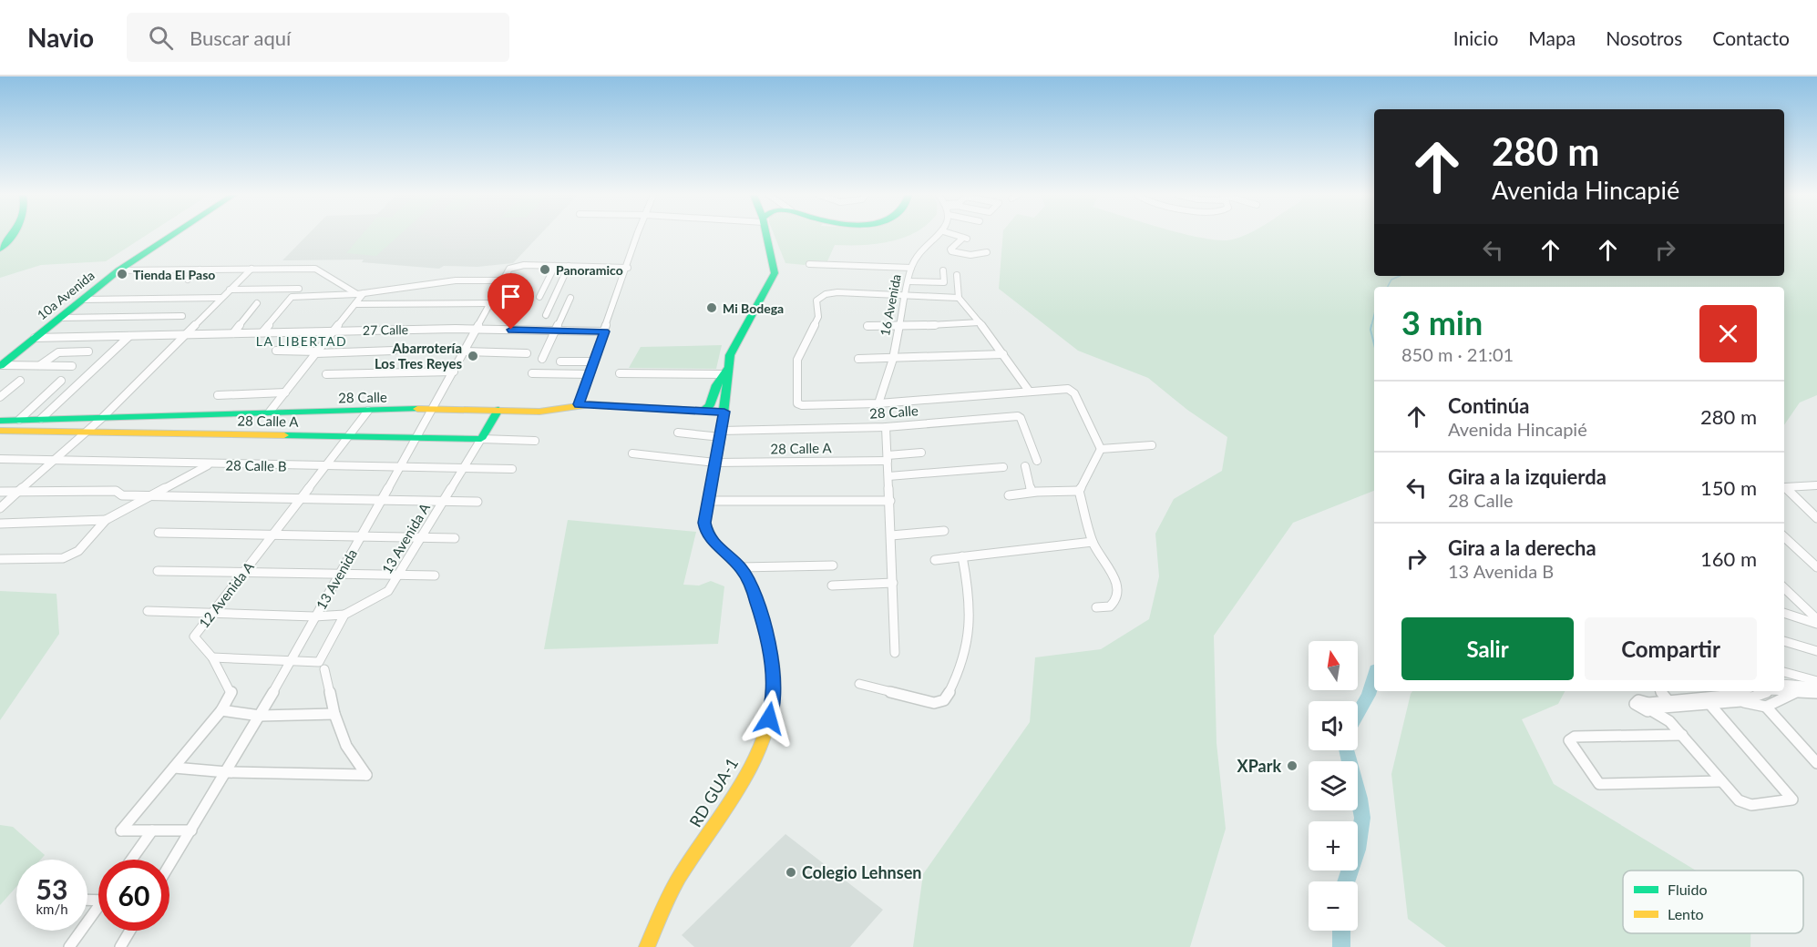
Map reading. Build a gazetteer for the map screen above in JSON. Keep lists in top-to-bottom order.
{
  "streets": {
    "main road": [
      "10a Avenida",
      "28 Calle",
      "28 Calle A",
      "13 Avenida A",
      "RD GUA-1"
    ],
    "street": [
      "16 Avenida",
      "27 Calle",
      "28 Calle B",
      "13 Avenida",
      "12 Avenida A"
    ]
  },
  "crossings": [
    ["10a Avenida", "27 Calle"],
    ["27 Calle", "13 Avenida"],
    ["28 Calle", "13 Avenida A"],
    ["28 Calle", "13 Avenida"],
    ["28 Calle", "12 Avenida A"],
    ["28 Calle", "RD GUA-1"],
    ["28 Calle A", "13 Avenida A"],
    ["28 Calle A", "13 Avenida"],
    ["28 Calle A", "12 Avenida A"],
    ["28 Calle A", "RD GUA-1"],
    ["28 Calle B", "13 Avenida A"],
    ["28 Calle B", "13 Avenida"],
    ["28 Calle B", "12 Avenida A"]
  ],
  "districts": ["LA LIBERTAD"],
  "places": [
    "Panoramico",
    "Tienda El Paso",
    "Mi Bodega",
    "Abarrotería Los Tres Reyes",
    "XPark",
    "Colegio Lehnsen"
  ],
  "legend": ["Fluido", "Lento"],
  "north": "top",
  "page": {
    "header": "Navio",
    "search": "Buscar aquí",
    "nav": [
      "Inicio",
      "Mapa",
      "Nosotros",
      "Contacto"
    ],
    "turn": ["280 m", "Avenida Hincapié"],
    "heading": ["3 min", "850 m · 21:01"],
    "list": [
      {
        "name": "Continúa",
        "note": "Avenida Hincapié",
        "value": "280 m"
      },
      {
        "name": "Gira a la izquierda",
        "note": "28 Calle",
        "value": "150 m"
      },
      {
        "name": "Gira a la derecha",
        "note": "13 Avenida B",
        "value": "160 m"
      }
    ],
    "buttons": ["Salir", "Compartir"],
    "map_buttons": ["+", "−"],
    "speed": "53 km/h",
    "limit": "60"
  }
}
